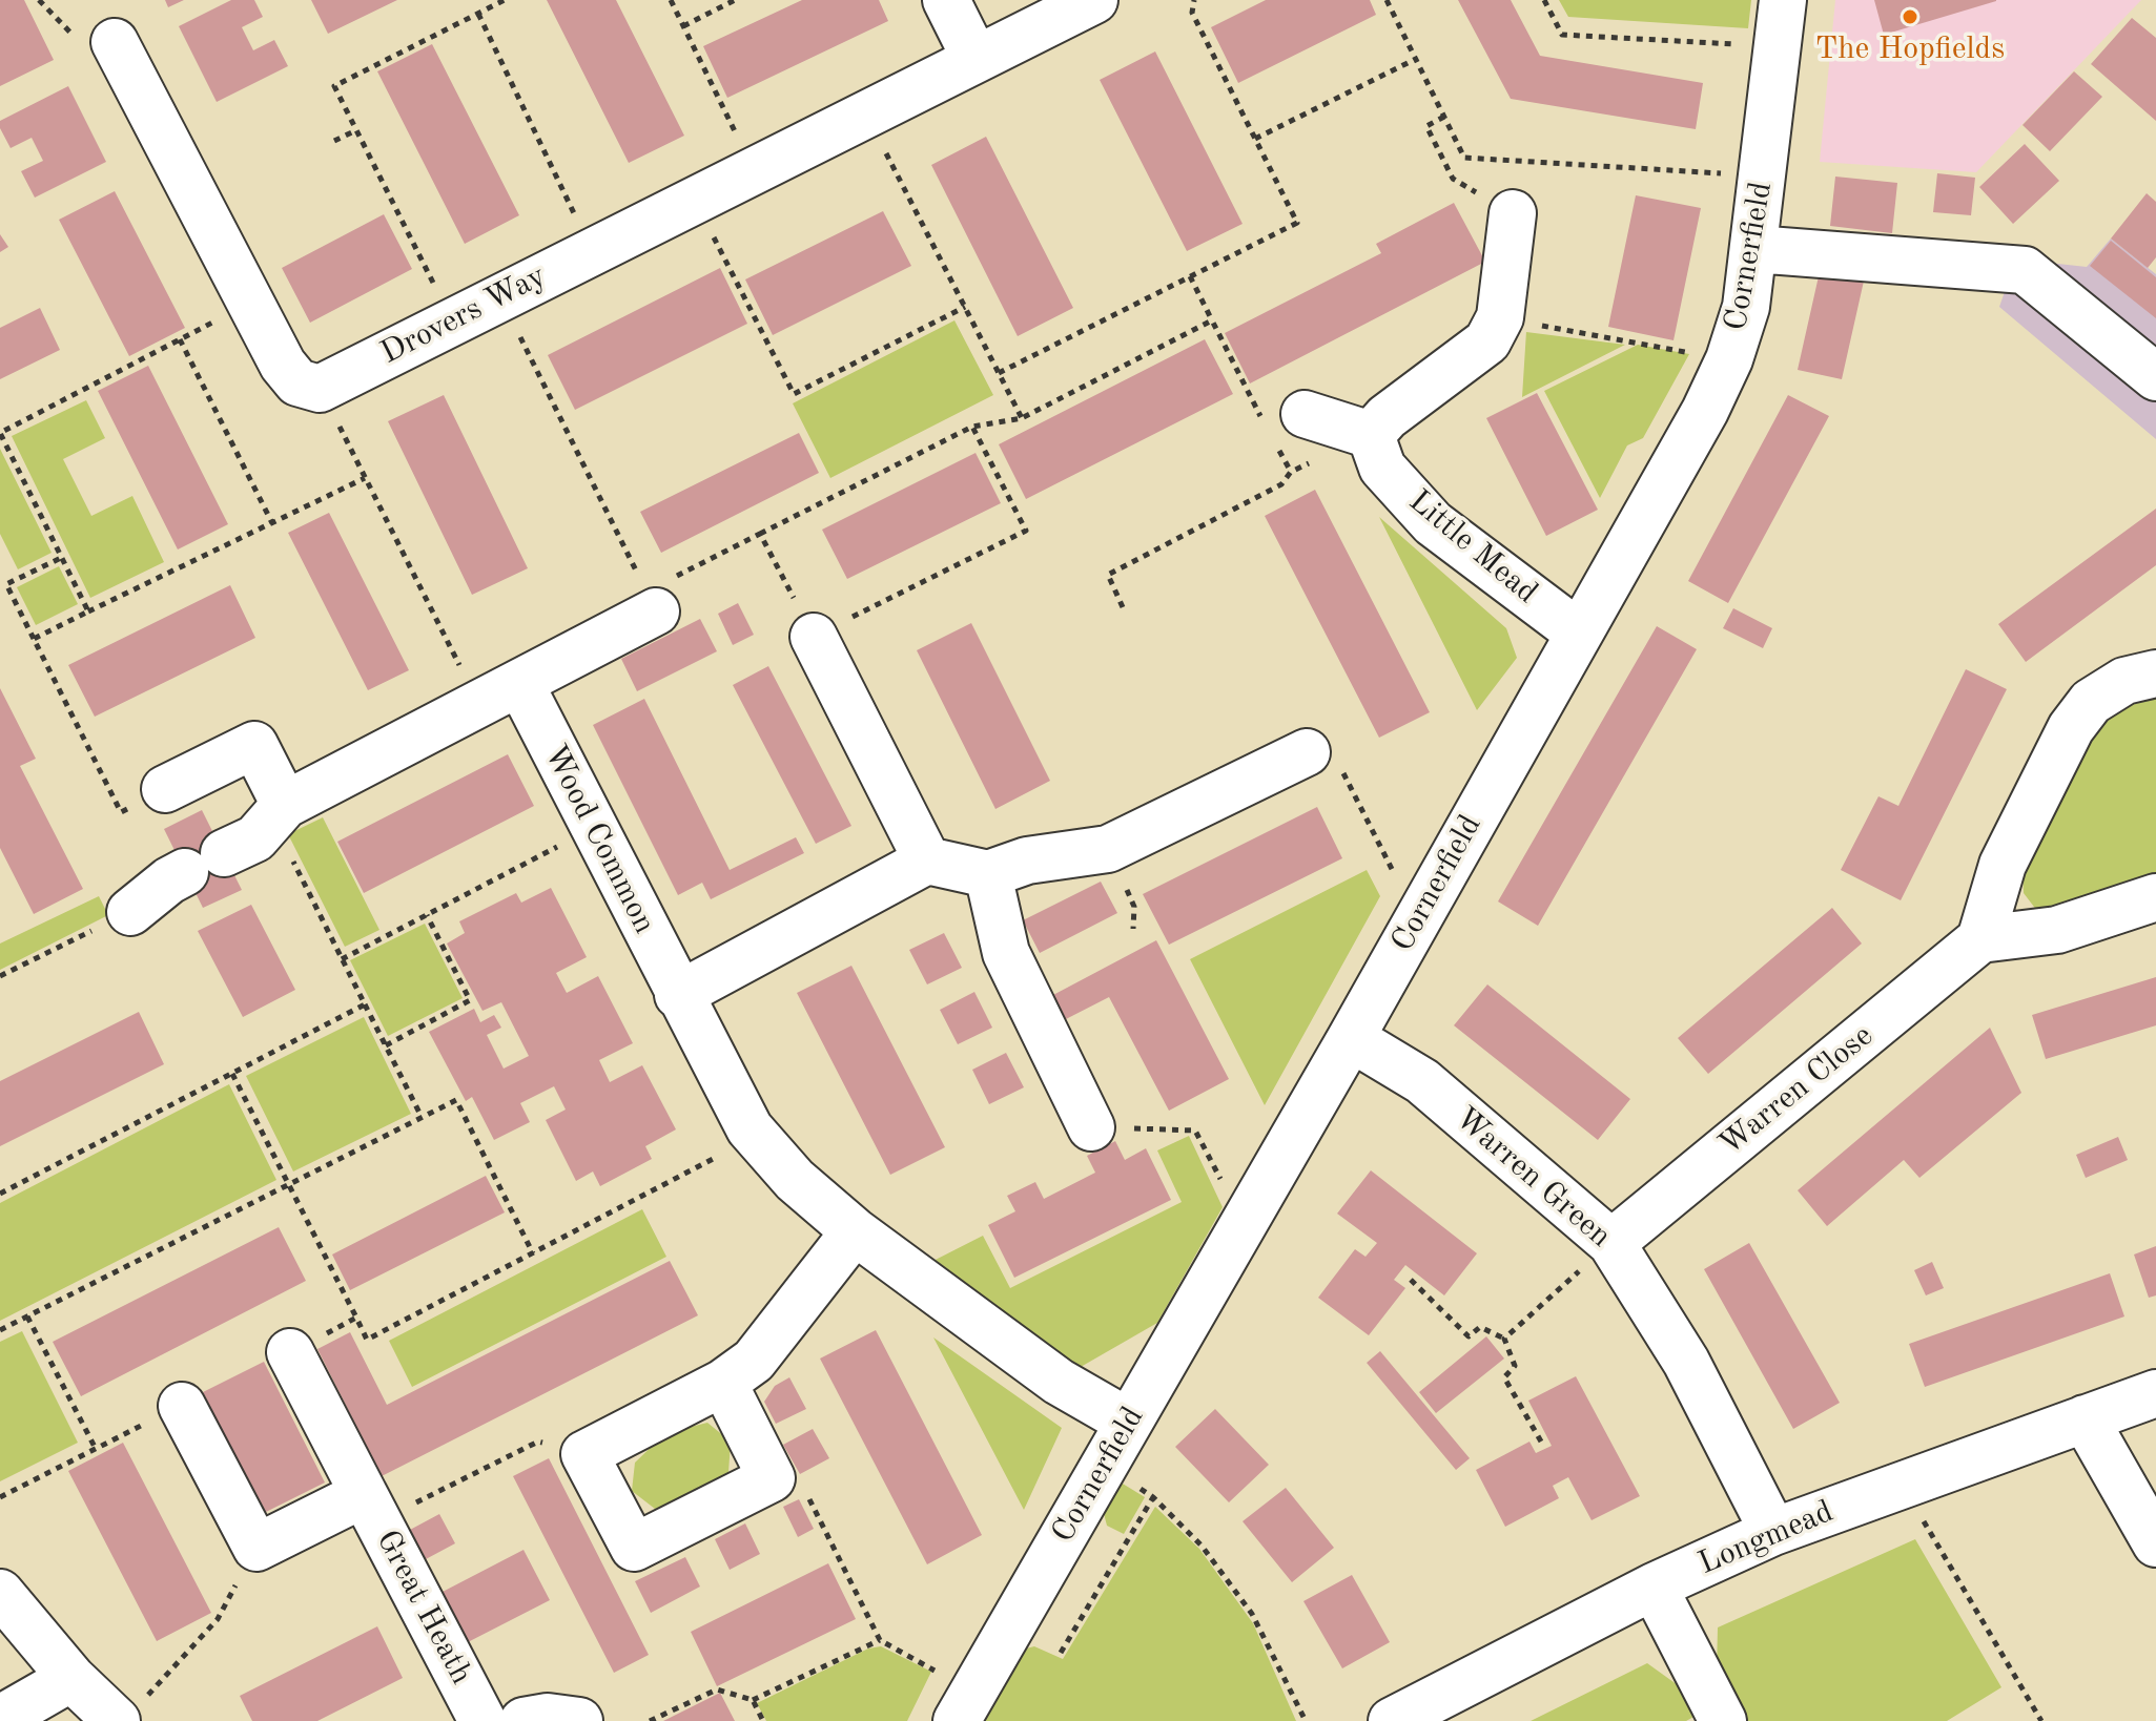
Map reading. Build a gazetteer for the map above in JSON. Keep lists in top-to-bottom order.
{
  "streets": {
    "street": [
      "Cornerfield",
      "Drovers Way",
      "Little Mead",
      "Wood Common",
      "Warren Close",
      "Warren Green",
      "Longmead",
      "Great Heath"
    ]
  },
  "crossings": [
    ["Cornerfield", "Little Mead"],
    ["Cornerfield", "Wood Common"],
    ["Cornerfield", "Warren Green"],
    ["Warren Close", "Warren Green"],
    ["Warren Green", "Longmead"]
  ],
  "places": ["The Hopfields"]
}
